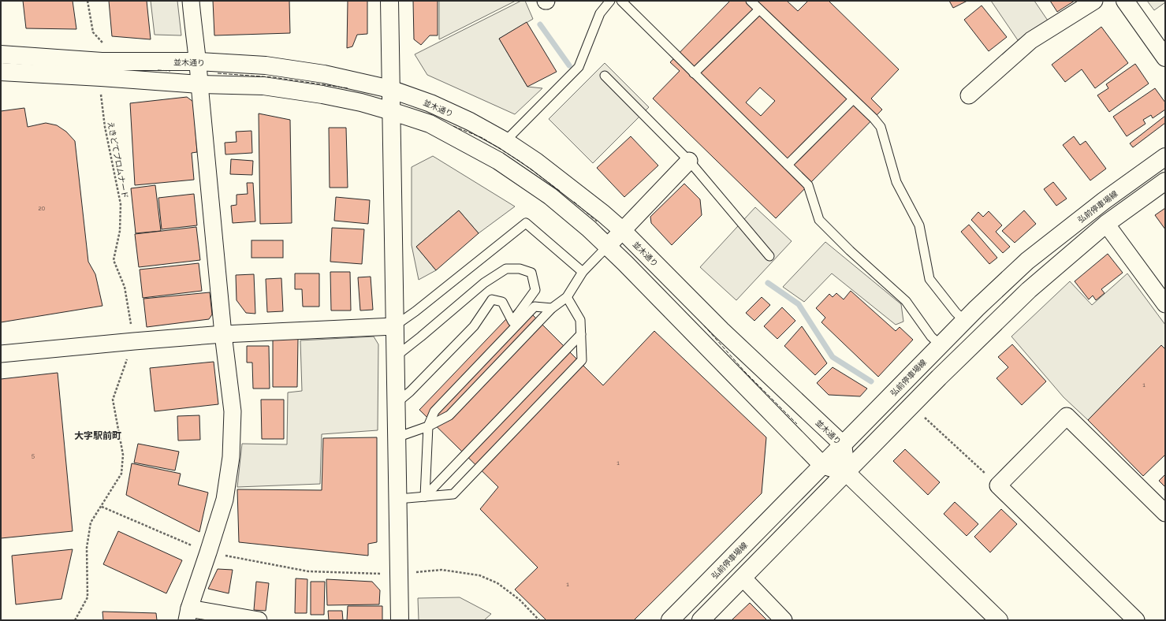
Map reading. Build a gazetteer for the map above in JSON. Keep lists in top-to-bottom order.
{
  "streets": {
    "street": ["並木通り", "弘前停車場線"],
    "path": ["えきどてプロムナード"]
  },
  "crossings": [
    ["並木通り", "弘前停車場線"]
  ],
  "districts": ["大字駅前町"],
  "house_numbers": [
    "20",
    "1",
    "5",
    "1",
    "1"
  ]
}
